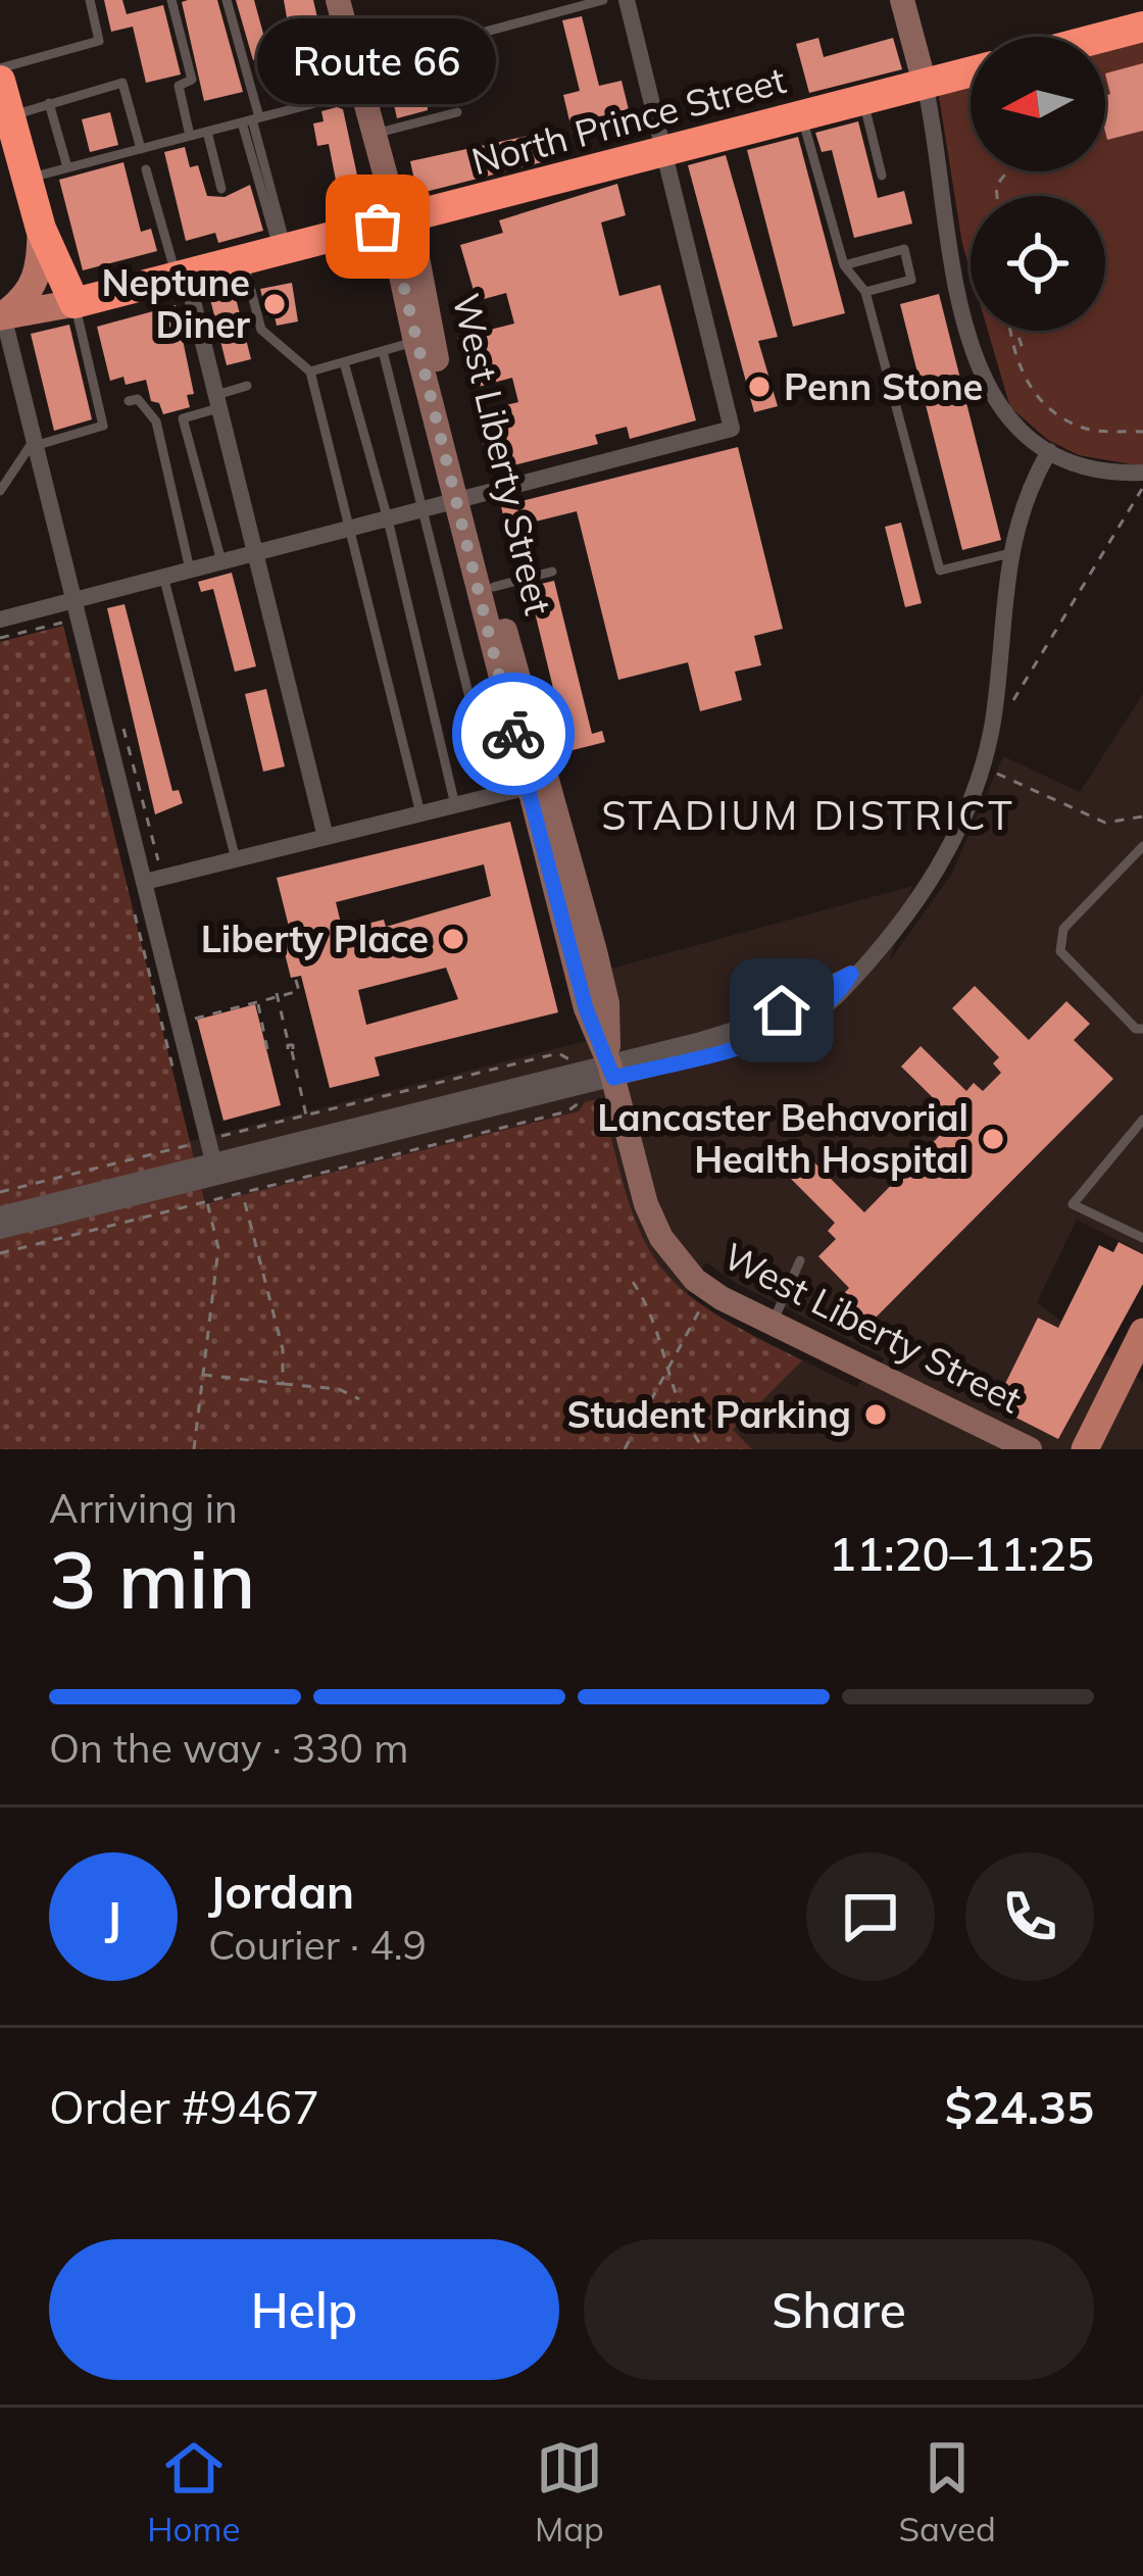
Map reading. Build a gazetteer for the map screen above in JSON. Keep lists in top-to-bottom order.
{
  "streets": {
    "highway": ["North Prince Street"],
    "main road": ["West Liberty Street"]
  },
  "crossings": [
    ["North Prince Street", "West Liberty Street"]
  ],
  "districts": ["STADIUM DISTRICT"],
  "places": [
    "Route 66",
    "Neptune Diner",
    "Penn Stone",
    "Liberty Place",
    "Lancaster Behavorial Health Hospital",
    "Student Parking"
  ],
  "north": "left",
  "page": {
    "bubble": "Route 66",
    "heading": ["3 min", "Arriving in", "11:20–11:25"],
    "panel": [
      "Jordan",
      "Courier · 4.9",
      "Order #9467",
      "$24.35"
    ],
    "bar": "On the way · 330 m",
    "round": "J",
    "buttons": ["Help", "Share"],
    "tabs": ["Home", "Map", "Saved"]
  }
}
